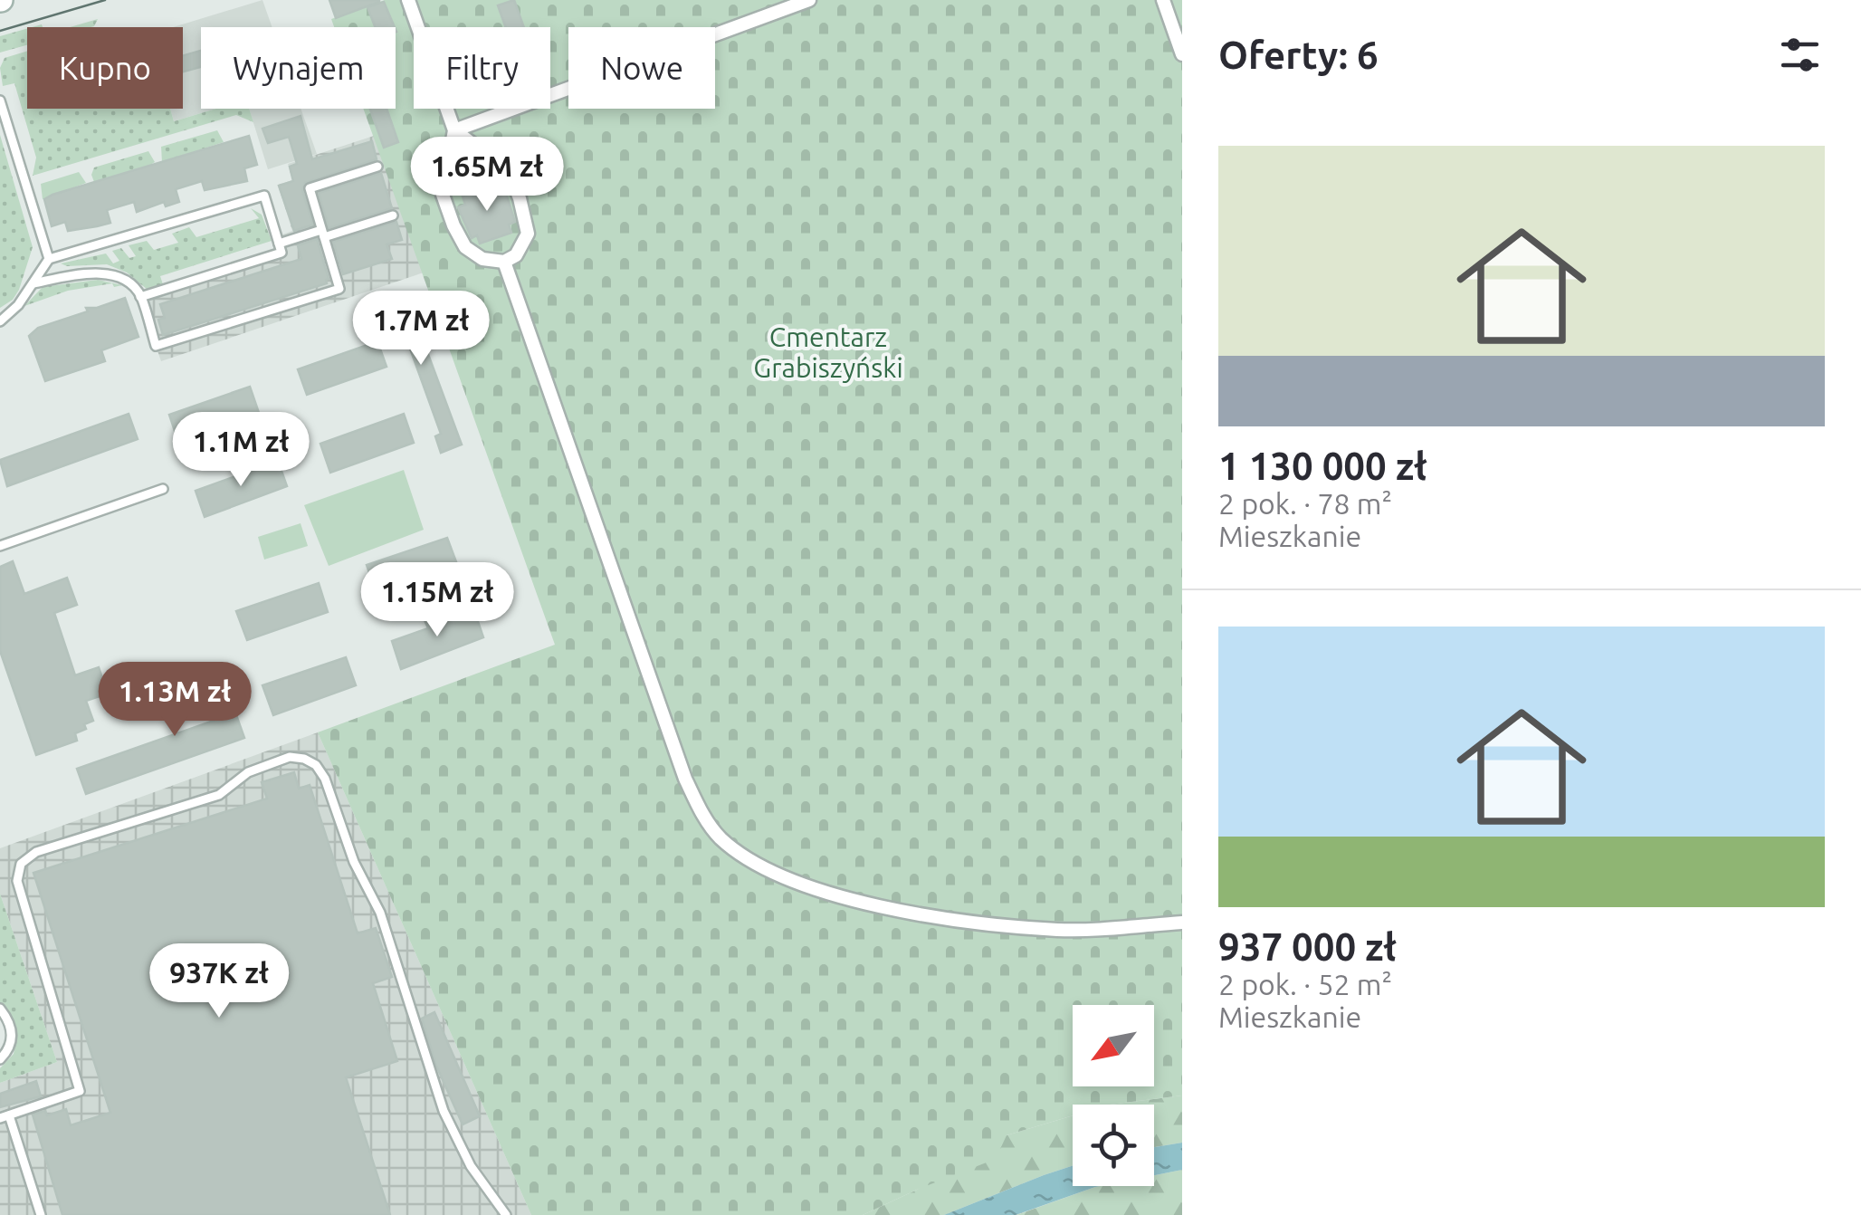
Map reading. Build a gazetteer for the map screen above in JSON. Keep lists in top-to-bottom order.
{
  "parks": ["Cmentarz Grabiszyński"],
  "north": "bottom left",
  "page": {
    "heading": "Oferty: 6",
    "chip": [
      "Kupno",
      "Wynajem",
      "Filtry",
      "Nowe"
    ],
    "list": [
      {
        "name": "1 130 000 zł",
        "note": "2 pok. · 78 m² · Mieszkanie"
      },
      {
        "name": "937 000 zł",
        "note": "2 pok. · 52 m² · Mieszkanie"
      }
    ],
    "price": [
      "1.65M zł",
      "1.7M zł",
      "1.1M zł",
      "1.15M zł",
      "1.13M zł",
      "937K zł"
    ]
  }
}
